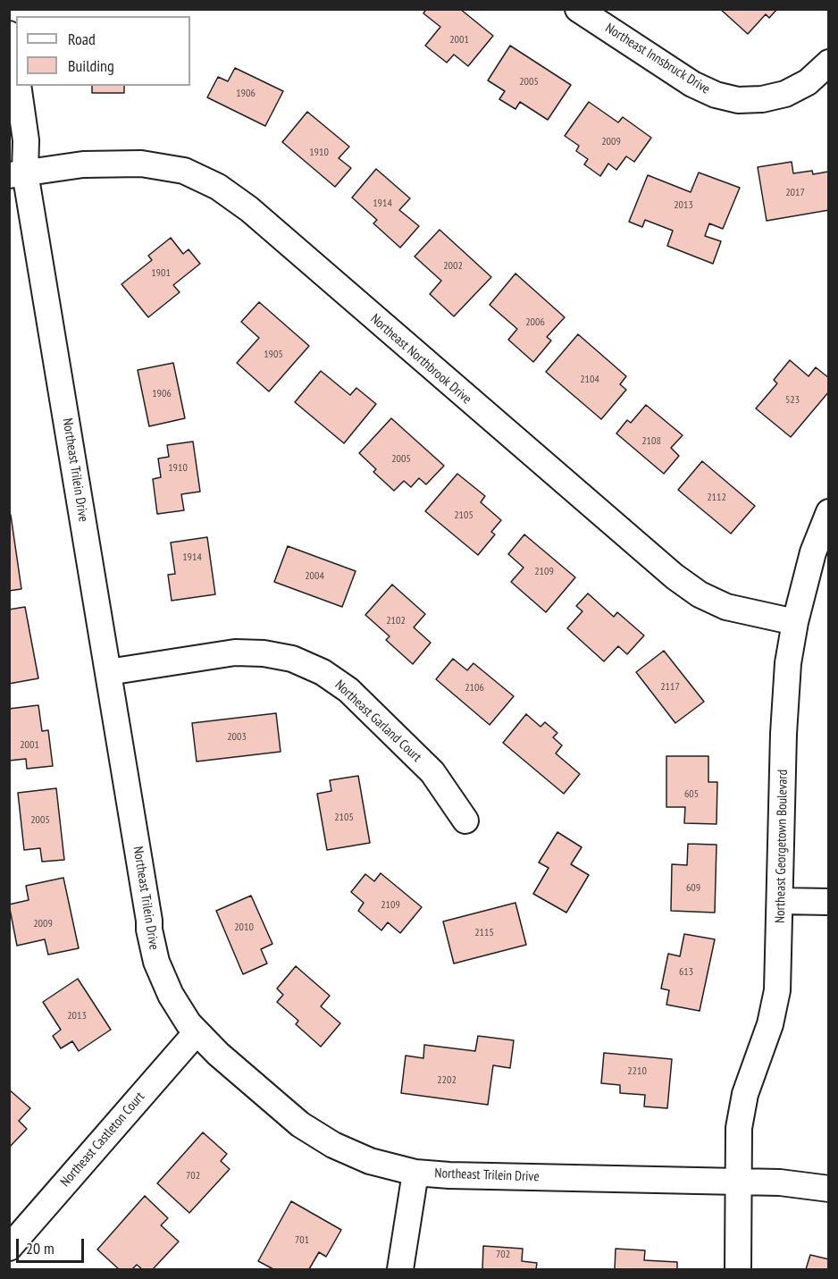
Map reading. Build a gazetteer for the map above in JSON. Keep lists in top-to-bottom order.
{
  "streets": {
    "street": [
      "Northeast Innsbruck Drive",
      "Northeast Northbrook Drive",
      "Northeast Trilein Drive",
      "Northeast Garland Court",
      "Northeast Georgetown Boulevard",
      "Northeast Castleton Court"
    ]
  },
  "crossings": [
    ["Northeast Northbrook Drive", "Northeast Trilein Drive"],
    ["Northeast Northbrook Drive", "Northeast Georgetown Boulevard"],
    ["Northeast Trilein Drive", "Northeast Garland Court"],
    ["Northeast Trilein Drive", "Northeast Georgetown Boulevard"],
    ["Northeast Trilein Drive", "Northeast Castleton Court"]
  ],
  "house_numbers": [
    "2001",
    "2005",
    "1906",
    "2009",
    "1910",
    "2017",
    "1914",
    "2013",
    "2002",
    "1901",
    "2006",
    "1905",
    "2104",
    "1906",
    "523",
    "2108",
    "2005",
    "1910",
    "2112",
    "2105",
    "1914",
    "2109",
    "2004",
    "2102",
    "2117",
    "2106",
    "2003",
    "2001",
    "605",
    "2105",
    "2005",
    "609",
    "2109",
    "2009",
    "2010",
    "2115",
    "613",
    "2013",
    "2210",
    "2202",
    "702",
    "701",
    "702"
  ],
  "legend": ["Road", "Building"],
  "scale_bar": "20 m"
}
